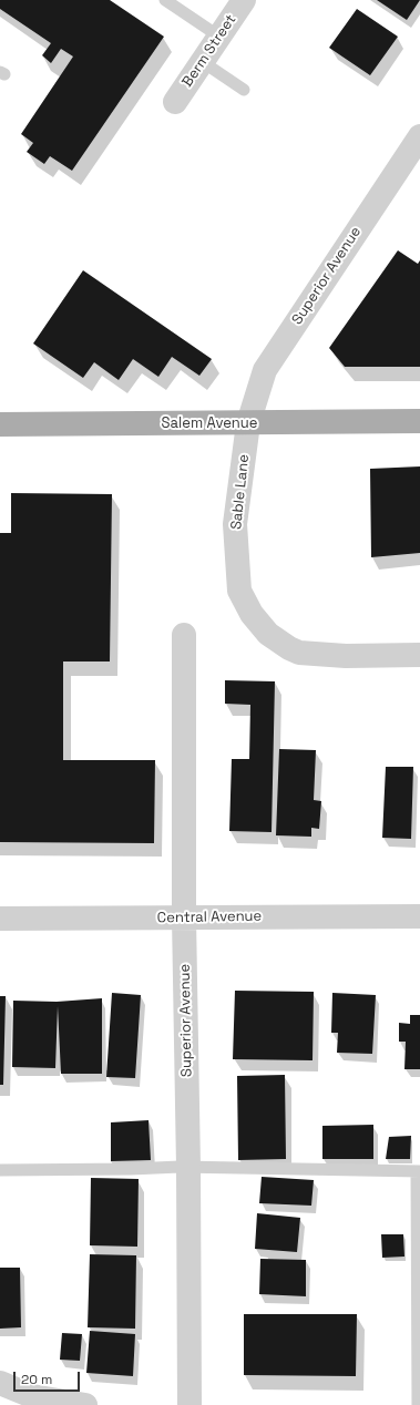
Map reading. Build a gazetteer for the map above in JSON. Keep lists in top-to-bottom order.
{
  "streets": {
    "main road": ["Salem Avenue"],
    "street": [
      "Berm Street",
      "Superior Avenue",
      "Sable Lane",
      "Central Avenue"
    ]
  },
  "crossings": [
    ["Superior Avenue", "Salem Avenue"],
    ["Superior Avenue", "Sable Lane"],
    ["Superior Avenue", "Central Avenue"],
    ["Salem Avenue", "Sable Lane"]
  ],
  "scale_bar": "20 m"
}
